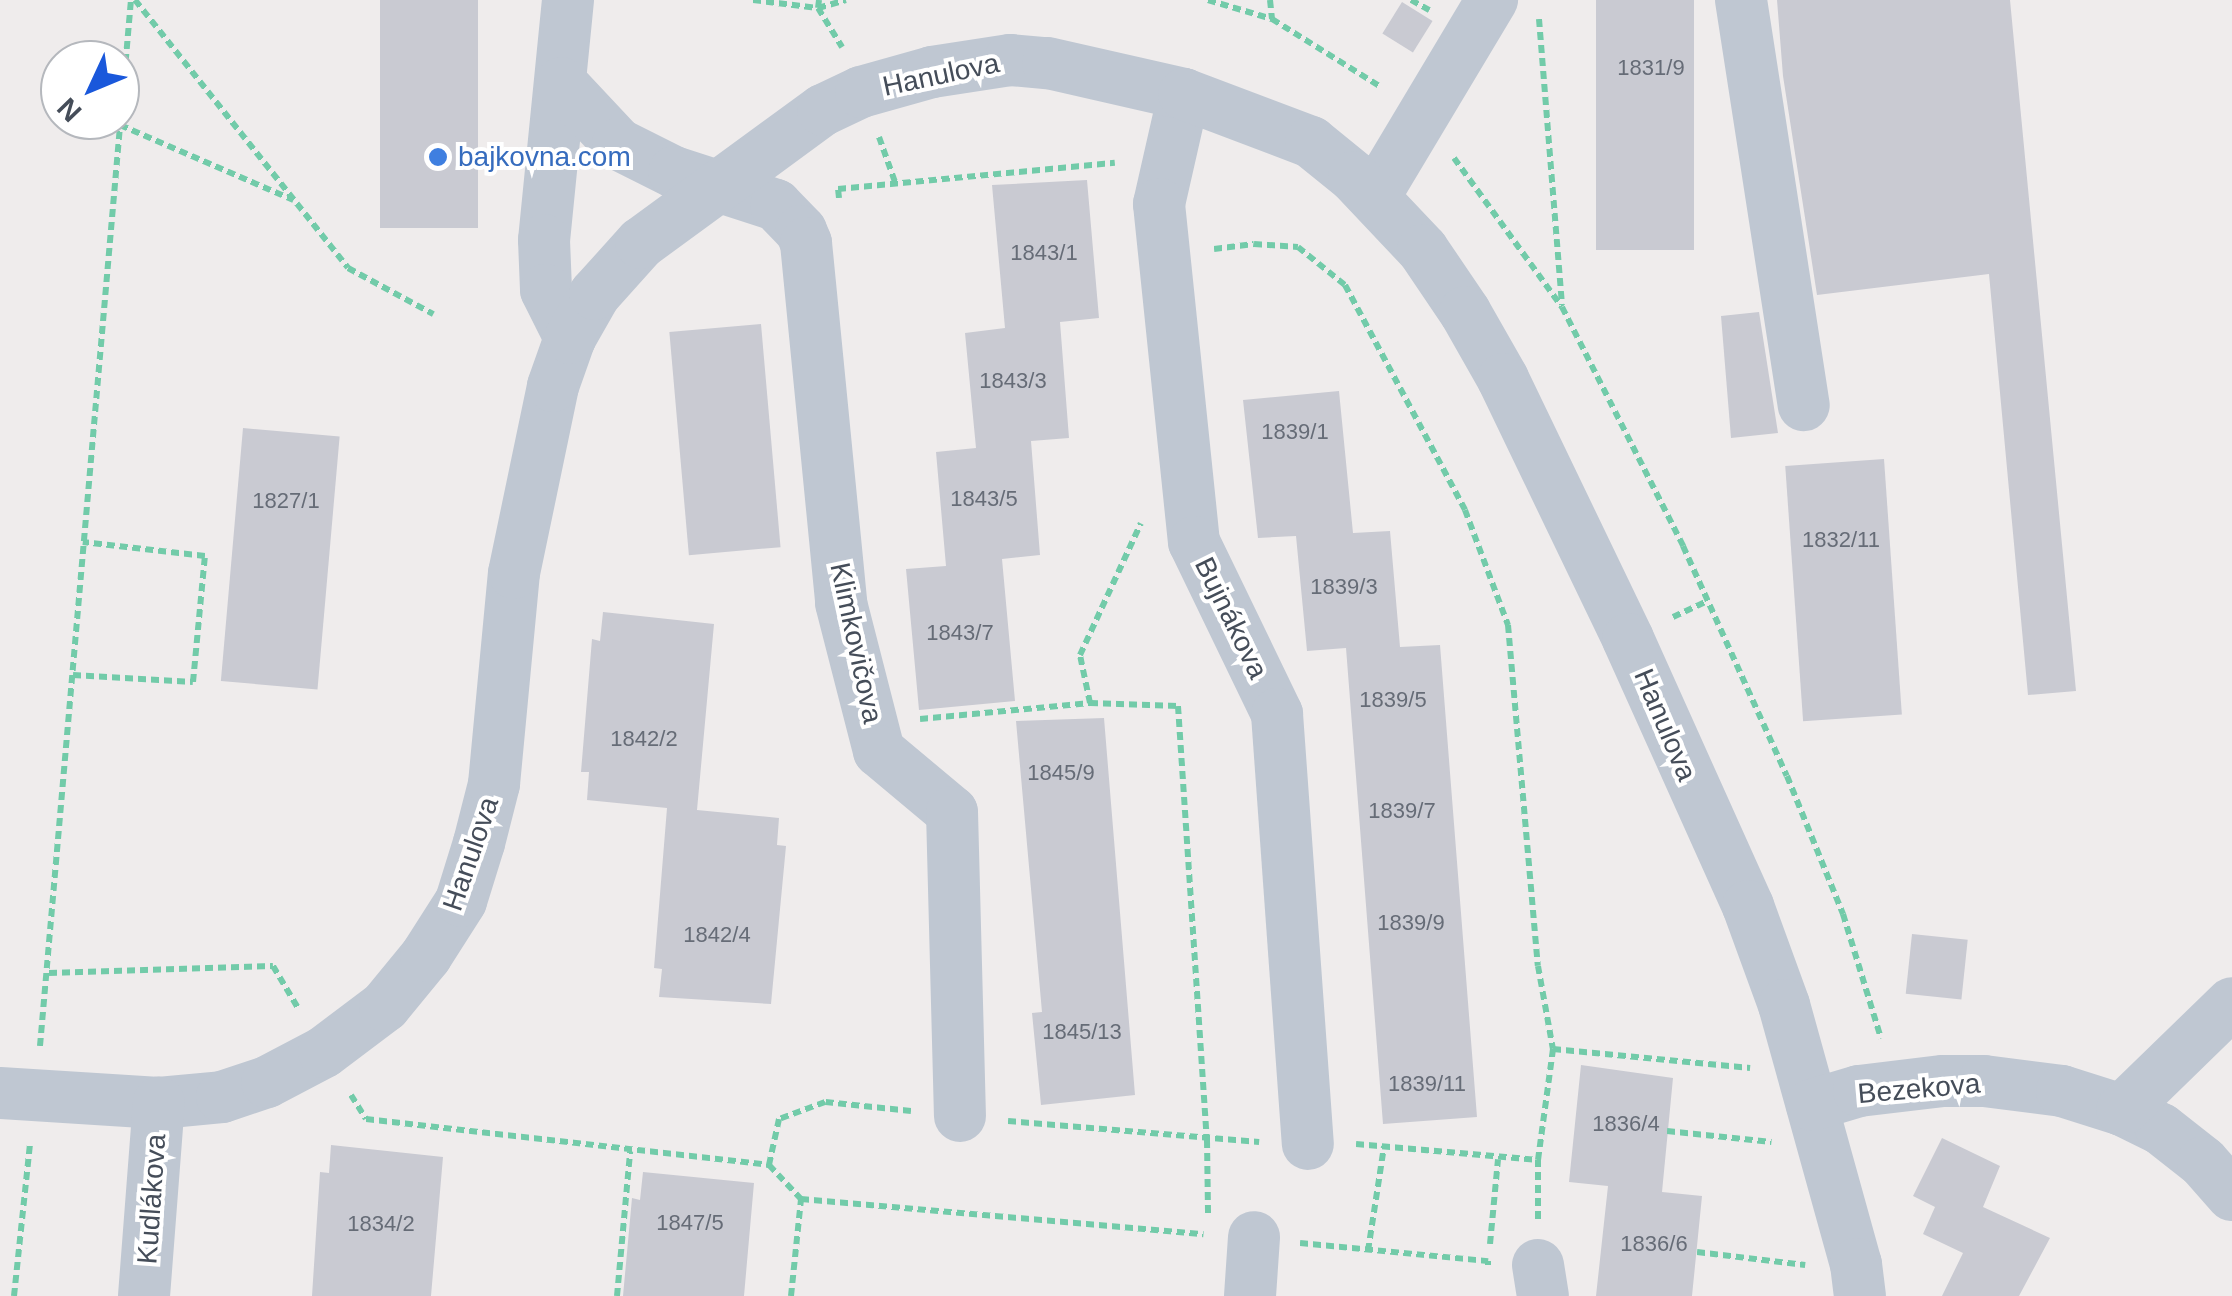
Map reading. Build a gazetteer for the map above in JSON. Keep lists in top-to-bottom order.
{
  "streets": {
    "street": [
      "Hanulova",
      "Bujnákova",
      "Klimkovičova",
      "Bezekova",
      "Kudlákova"
    ]
  },
  "crossings": [
    ["Hanulova", "Bujnákova"],
    ["Hanulova", "Klimkovičova"],
    ["Hanulova", "Bezekova"],
    ["Hanulova", "Kudlákova"]
  ],
  "places": ["bajkovna.com"],
  "house_numbers": [
    "1831/9",
    "1843/1",
    "1843/3",
    "1839/1",
    "1843/5",
    "1827/1",
    "1832/11",
    "1839/3",
    "1843/7",
    "1839/5",
    "1842/2",
    "1845/9",
    "1839/7",
    "1839/9",
    "1842/4",
    "1845/13",
    "1839/11",
    "1836/4",
    "1847/5",
    "1834/2",
    "1836/6"
  ],
  "north": "bottom left"
}
